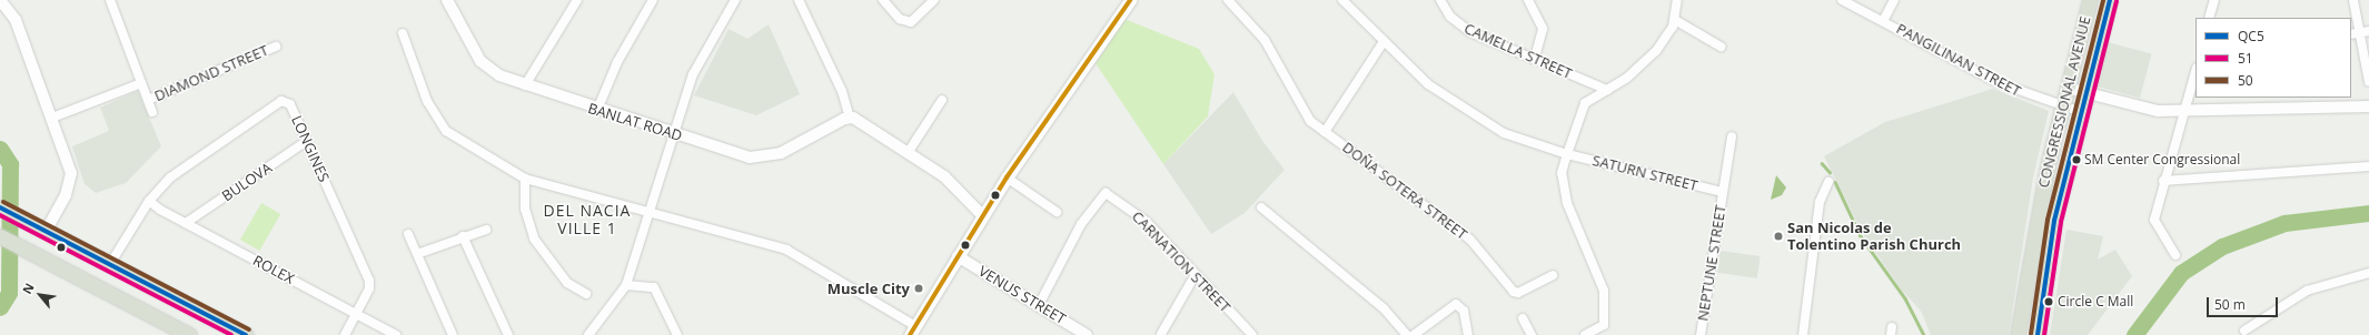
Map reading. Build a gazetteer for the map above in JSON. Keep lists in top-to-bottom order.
{
  "streets": {
    "main road": ["CONGRESSIONAL AVENUE"],
    "street": [
      "CAMELLA STREET",
      "PANGILINAN STREET",
      "DIAMOND STREET",
      "BANLAT ROAD",
      "LONGINES",
      "SATURN STREET",
      "BULOVA",
      "DOÑA SOTERA STREET",
      "CARNATION STREET",
      "NEPTUNE STREET",
      "ROLEX",
      "VENUS STREET"
    ]
  },
  "crossings": [
    ["PANGILINAN STREET", "CONGRESSIONAL AVENUE"],
    ["LONGINES", "BULOVA"],
    ["LONGINES", "ROLEX"],
    ["SATURN STREET", "NEPTUNE STREET"],
    ["BULOVA", "ROLEX"],
    ["CARNATION STREET", "VENUS STREET"]
  ],
  "districts": ["DEL NACIA VILLE 1"],
  "places": [
    "SM Center Congressional",
    "San Nicolas de Tolentino Parish Church",
    "Muscle City",
    "Circle C Mall"
  ],
  "lines": ["transit line QC5", "transit line 50", "transit line 51"],
  "legend": ["QC5", "51", "50"],
  "scale_bar": "50 m",
  "north": "top left"
}
